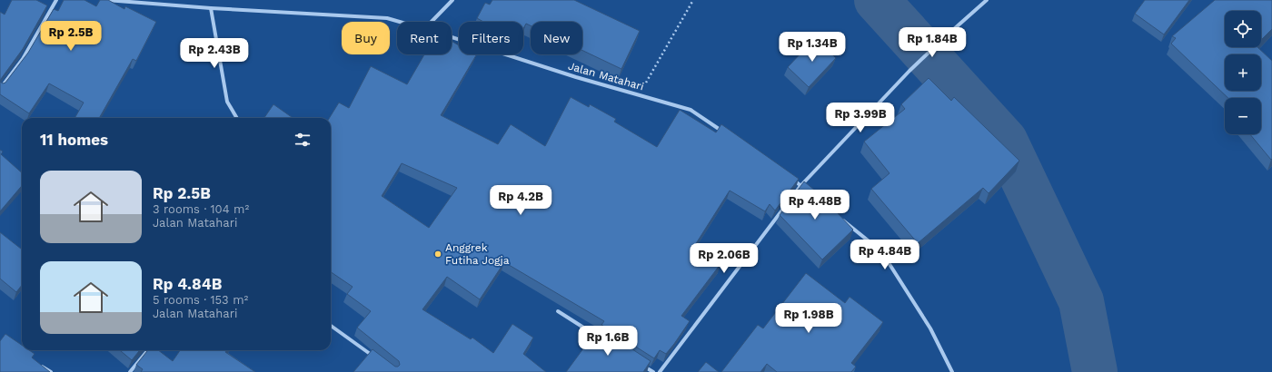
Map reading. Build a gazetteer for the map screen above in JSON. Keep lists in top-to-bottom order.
{
  "streets": {
    "street": ["Jalan Matahari"]
  },
  "places": ["Anggrek Futiha Jogja"],
  "page": {
    "map_buttons": ["+", "−"],
    "price": [
      "Rp 2.5B",
      "Rp 1.84B",
      "Rp 1.34B",
      "Rp 2.43B",
      "Rp 3.99B",
      "Rp 4.2B",
      "Rp 4.48B",
      "Rp 4.84B",
      "Rp 2.06B",
      "Rp 1.98B",
      "Rp 1.6B"
    ],
    "chip": [
      "Buy",
      "Rent",
      "Filters",
      "New"
    ],
    "heading": "11 homes",
    "list": [
      {
        "name": "Rp 2.5B",
        "note": "3 rooms · 104 m² · Jalan Matahari"
      },
      {
        "name": "Rp 4.84B",
        "note": "5 rooms · 153 m² · Jalan Matahari"
      }
    ]
  }
}
